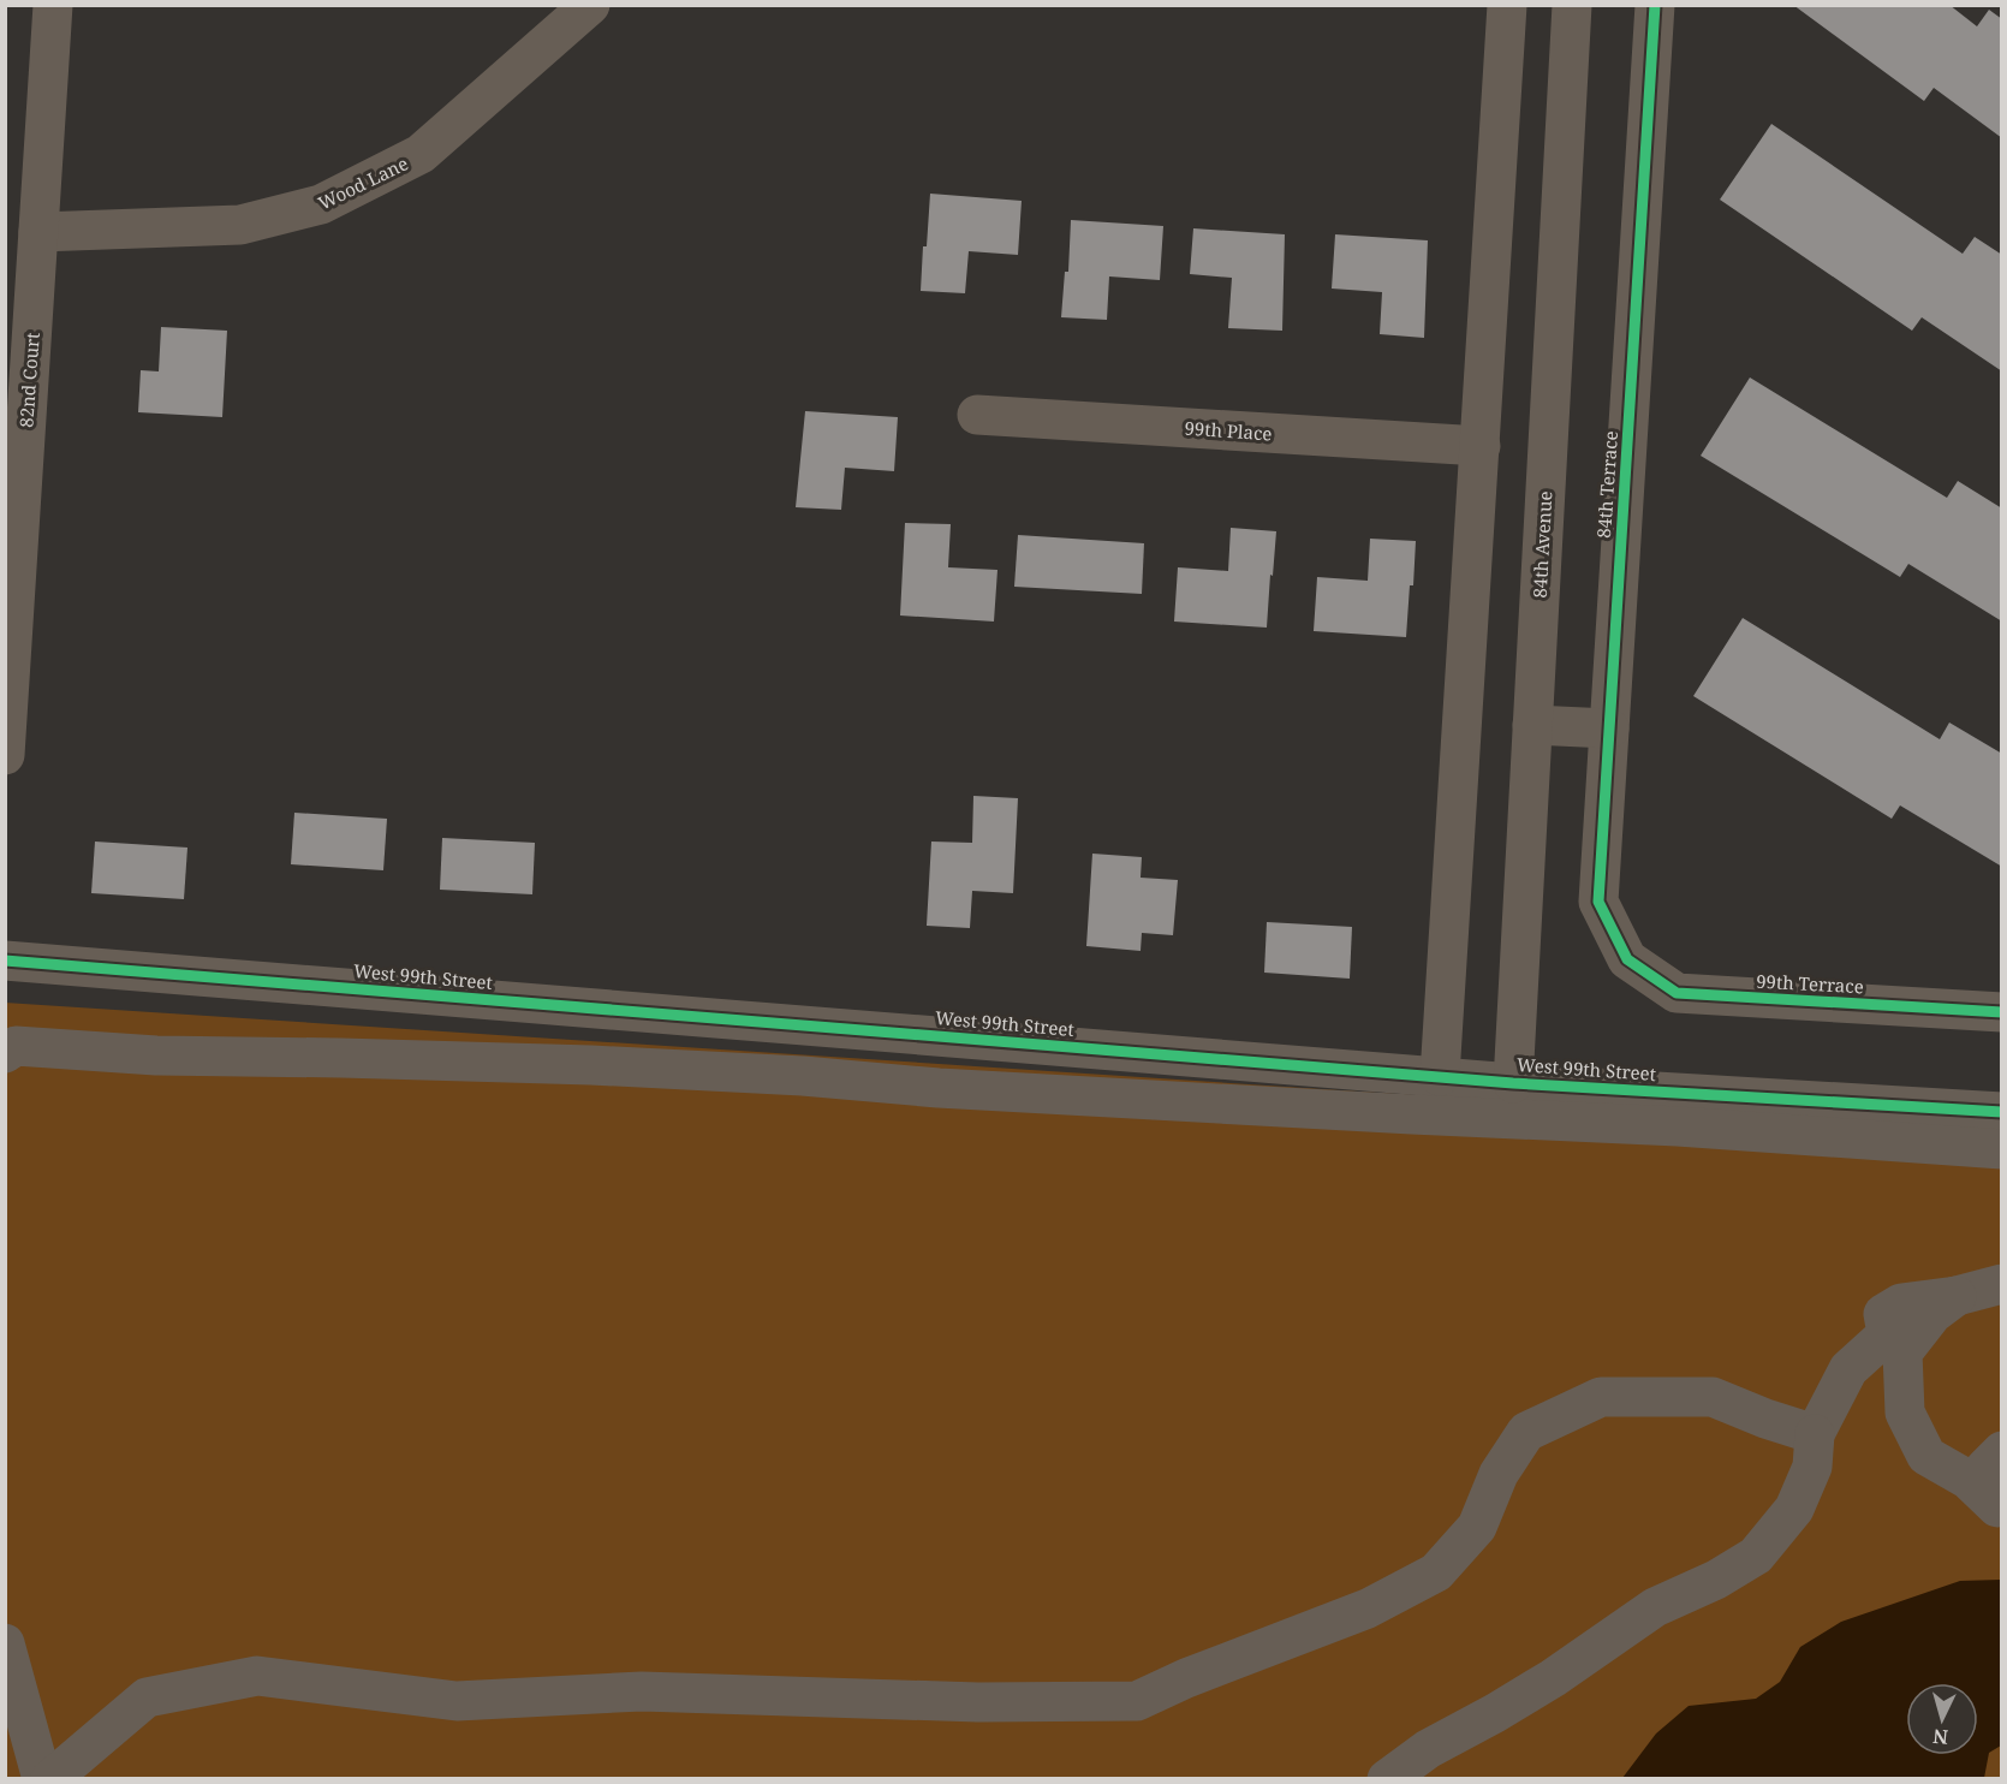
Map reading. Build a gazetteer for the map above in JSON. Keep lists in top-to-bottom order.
{
  "streets": {
    "street": [
      "Wood Lane",
      "82nd Court",
      "99th Place",
      "84th Terrace",
      "84th Avenue",
      "West 99th Street",
      "99th Terrace"
    ]
  },
  "crossings": [
    ["Wood Lane", "82nd Court"],
    ["84th Terrace", "99th Terrace"],
    ["84th Avenue", "West 99th Street"]
  ],
  "north": "bottom"
}
